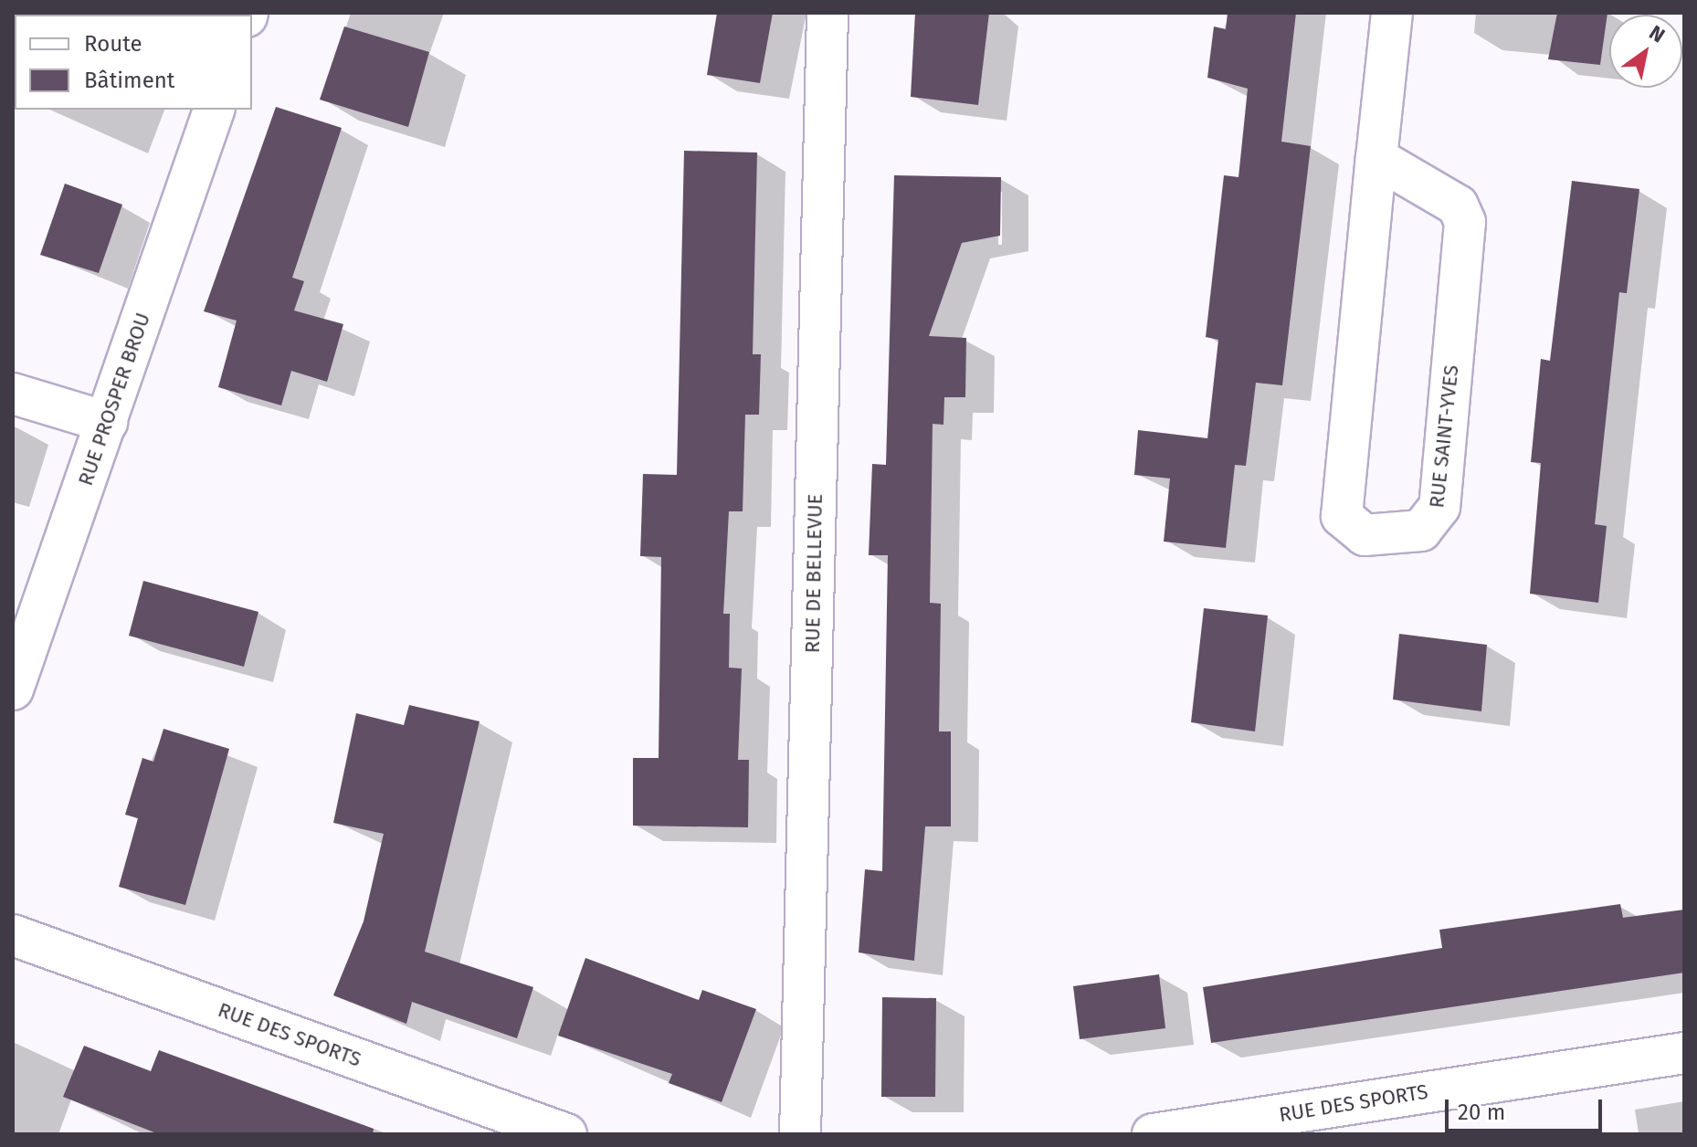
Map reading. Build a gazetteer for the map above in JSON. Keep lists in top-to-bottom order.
{
  "streets": {
    "street": [
      "RUE PROSPER BROU",
      "RUE SAINT-YVES",
      "RUE DE BELLEVUE",
      "RUE DES SPORTS"
    ]
  },
  "legend": ["Route", "Bâtiment"],
  "scale_bar": "20 m",
  "north": "top right"
}
